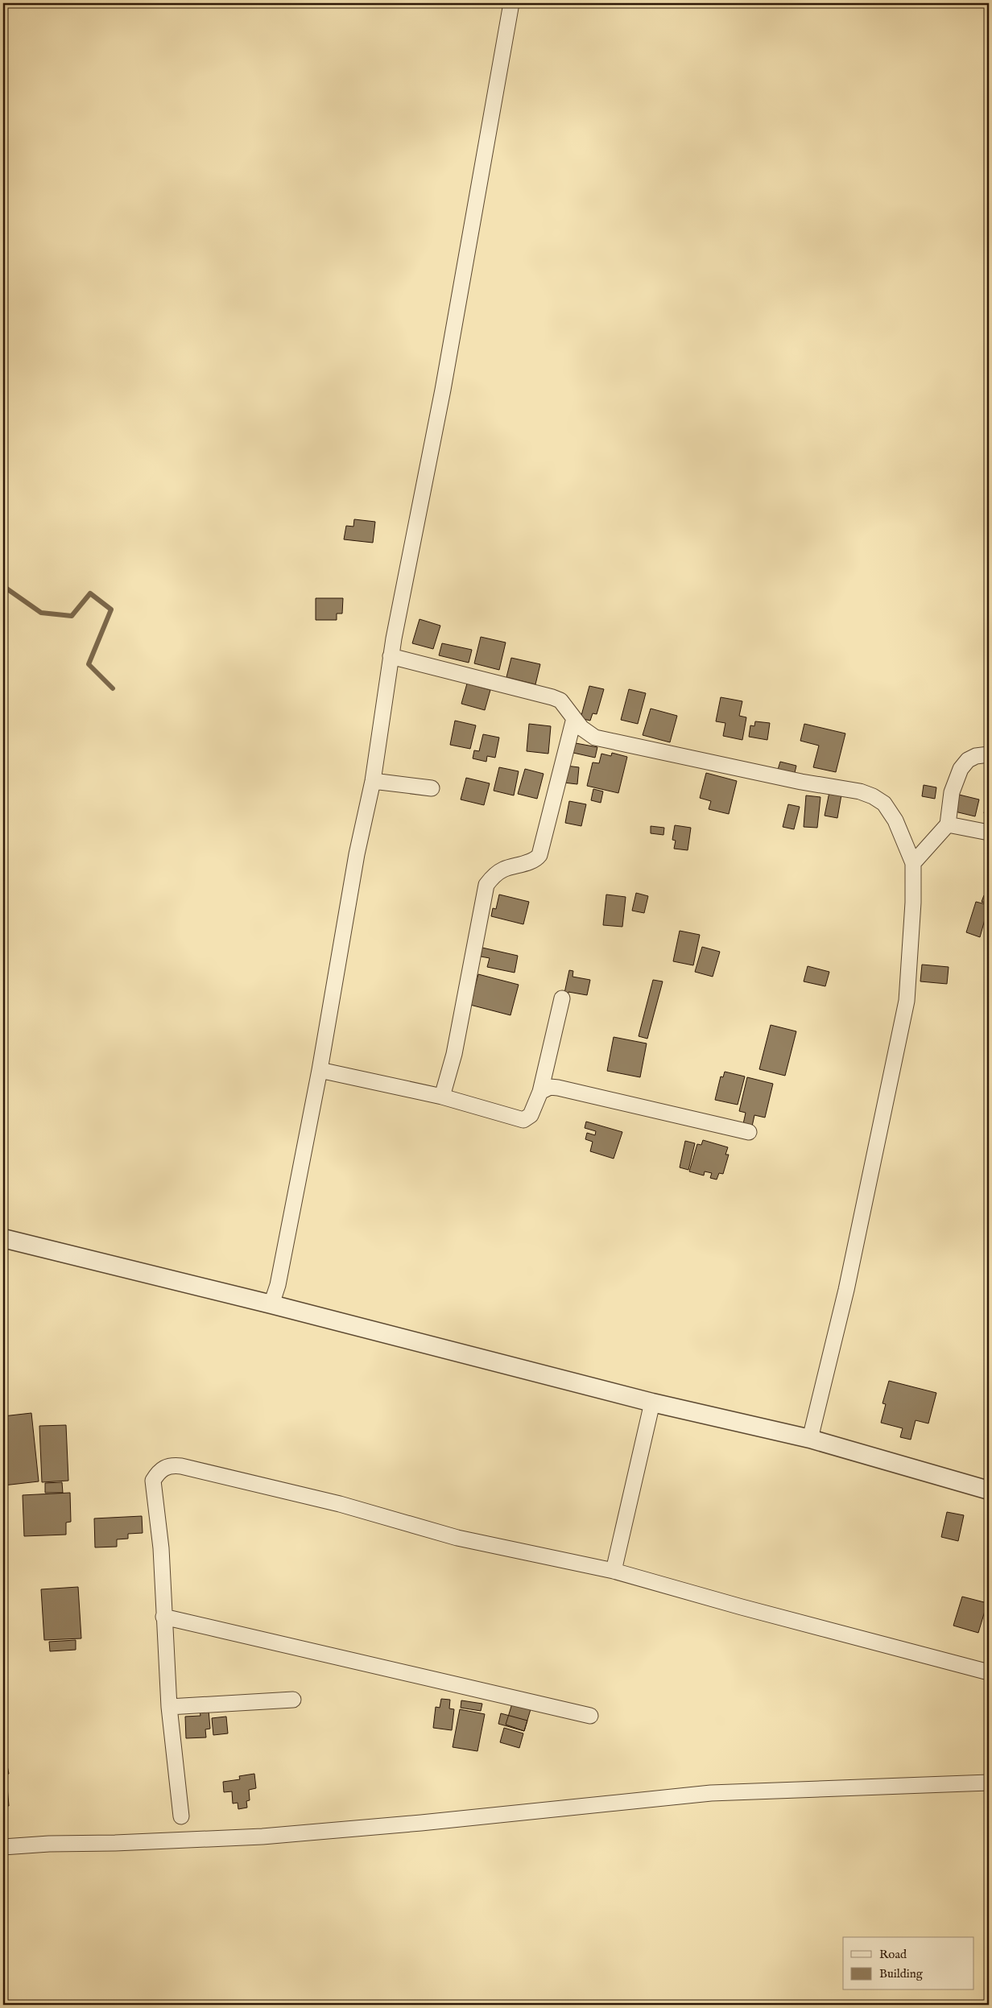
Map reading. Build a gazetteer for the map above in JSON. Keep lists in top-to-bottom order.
{
  "legend": ["Road", "Building"]
}
